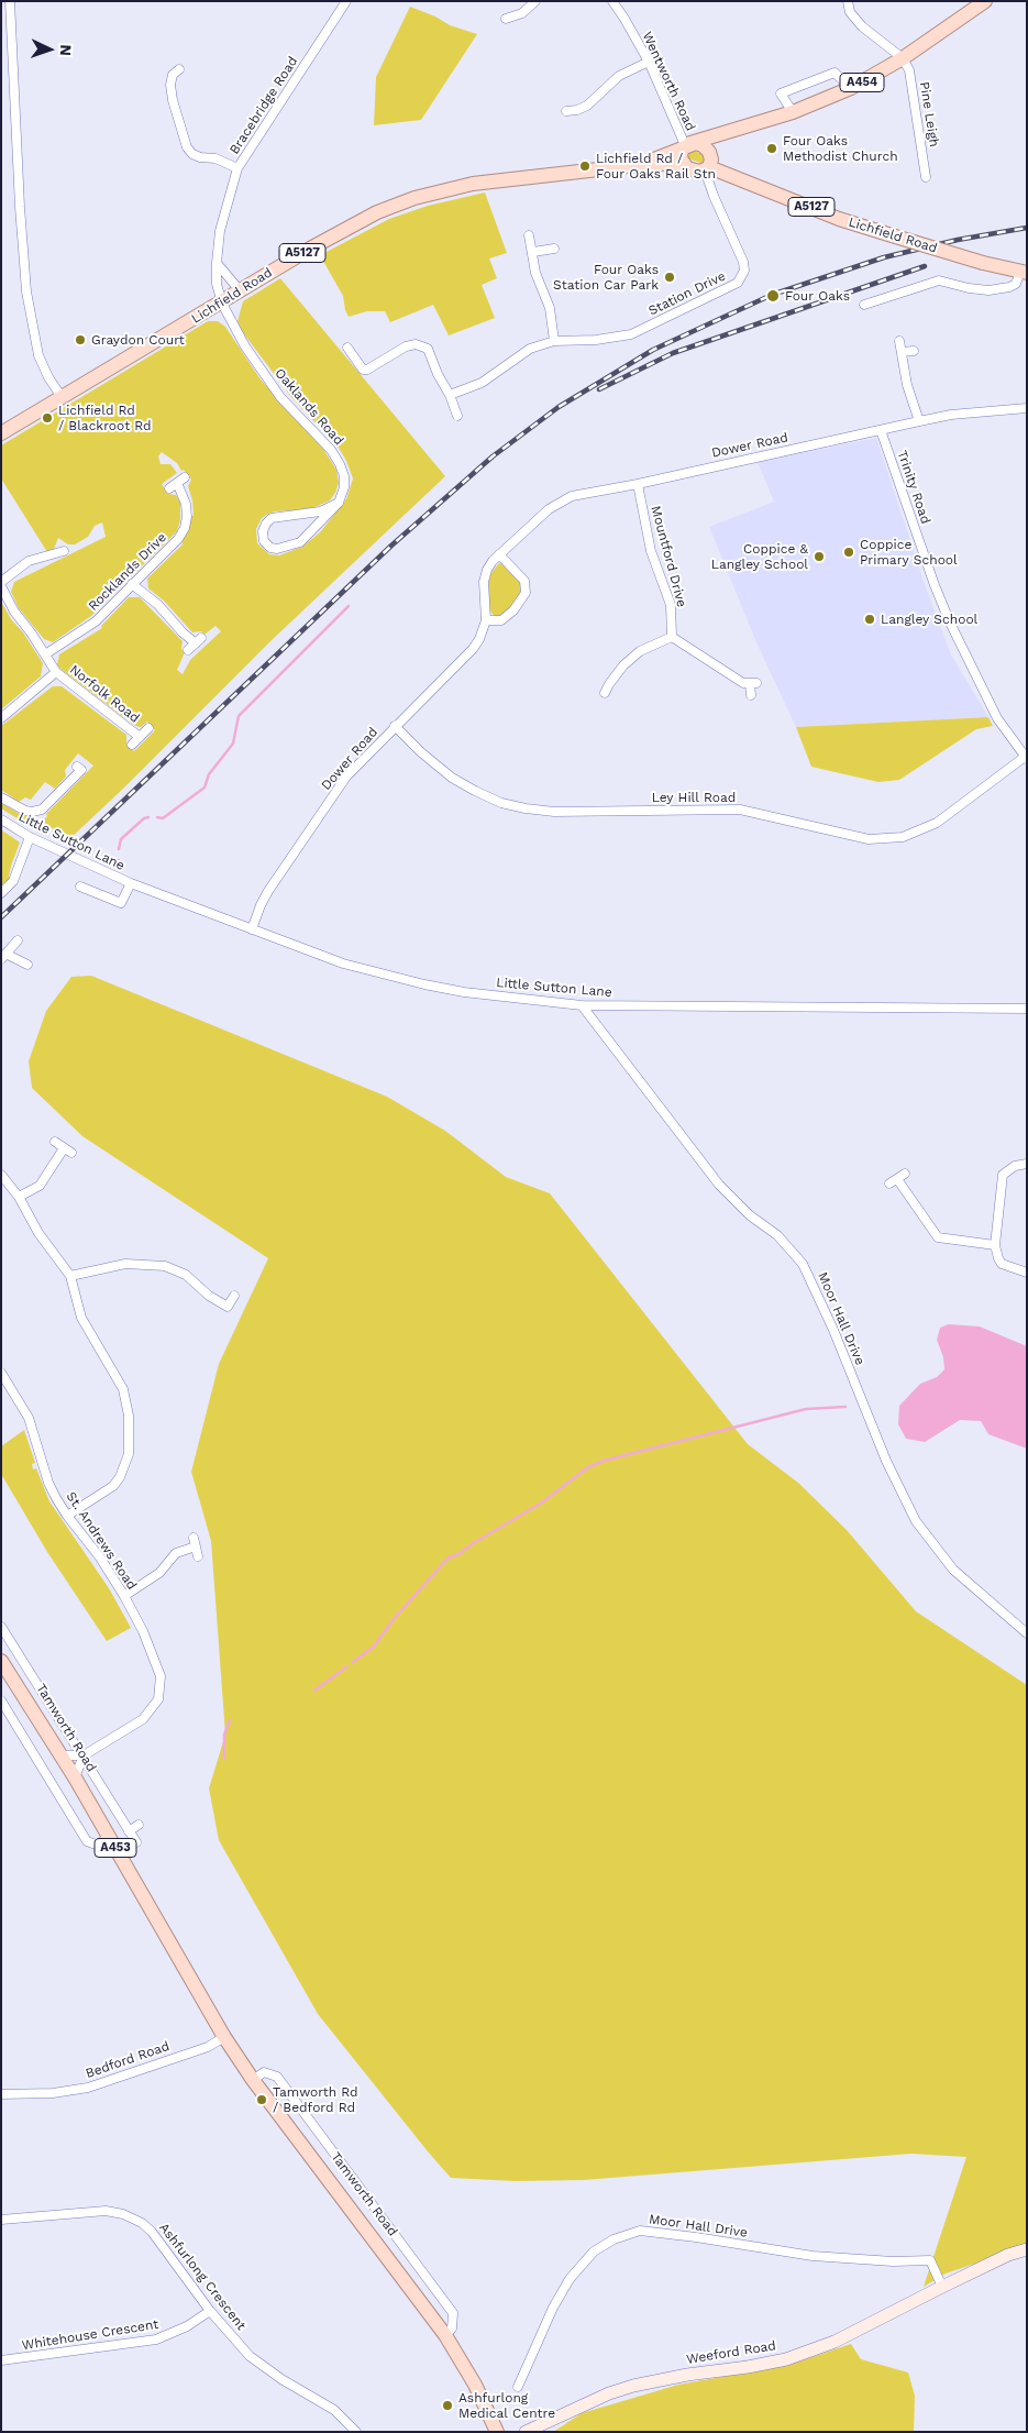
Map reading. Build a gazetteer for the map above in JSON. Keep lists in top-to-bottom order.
{
  "streets": {
    "main road": [
      "A454",
      "A5127",
      "Lichfield Road",
      "Tamworth Road",
      "A453"
    ],
    "street": [
      "Wentworth Road",
      "Bracebridge Road",
      "Pine Leigh",
      "Station Drive",
      "Oaklands Road",
      "Dower Road",
      "Trinity Road",
      "Mountford Drive",
      "Rocklands Drive",
      "Norfolk Road",
      "Ley Hill Road",
      "Little Sutton Lane",
      "Moor Hall Drive",
      "St. Andrews Road",
      "Bedford Road",
      "Ashfurlong Crescent",
      "Whitehouse Crescent",
      "Weeford Road"
    ]
  },
  "crossings": [
    ["Wentworth Road", "A454"],
    ["Wentworth Road", "Lichfield Road"],
    ["A454", "Pine Leigh"],
    ["A454", "Lichfield Road"],
    ["A454", "Station Drive"],
    ["Bracebridge Road", "Lichfield Road"],
    ["Bracebridge Road", "Oaklands Road"],
    ["Lichfield Road", "Station Drive"],
    ["Lichfield Road", "Oaklands Road"],
    ["Dower Road", "Trinity Road"],
    ["Dower Road", "Mountford Drive"],
    ["Dower Road", "Ley Hill Road"],
    ["Dower Road", "Little Sutton Lane"],
    ["Trinity Road", "Ley Hill Road"],
    ["Rocklands Drive", "Norfolk Road"],
    ["Little Sutton Lane", "Moor Hall Drive"],
    ["Moor Hall Drive", "Weeford Road"],
    ["St. Andrews Road", "Tamworth Road"],
    ["Tamworth Road", "Bedford Road"],
    ["Ashfurlong Crescent", "Whitehouse Crescent"]
  ],
  "places": [
    "Four Oaks Methodist Church",
    "Lichfield Rd / Four Oaks Rail Stn",
    "Four Oaks Station Car Park",
    "Four Oaks",
    "Graydon Court",
    "Lichfield Rd / Blackroot Rd",
    "Coppice Primary School",
    "Coppice & Langley School",
    "Langley School",
    "Tamworth Rd / Bedford Rd",
    "Ashfurlong Medical Centre"
  ],
  "north": "right"
}
